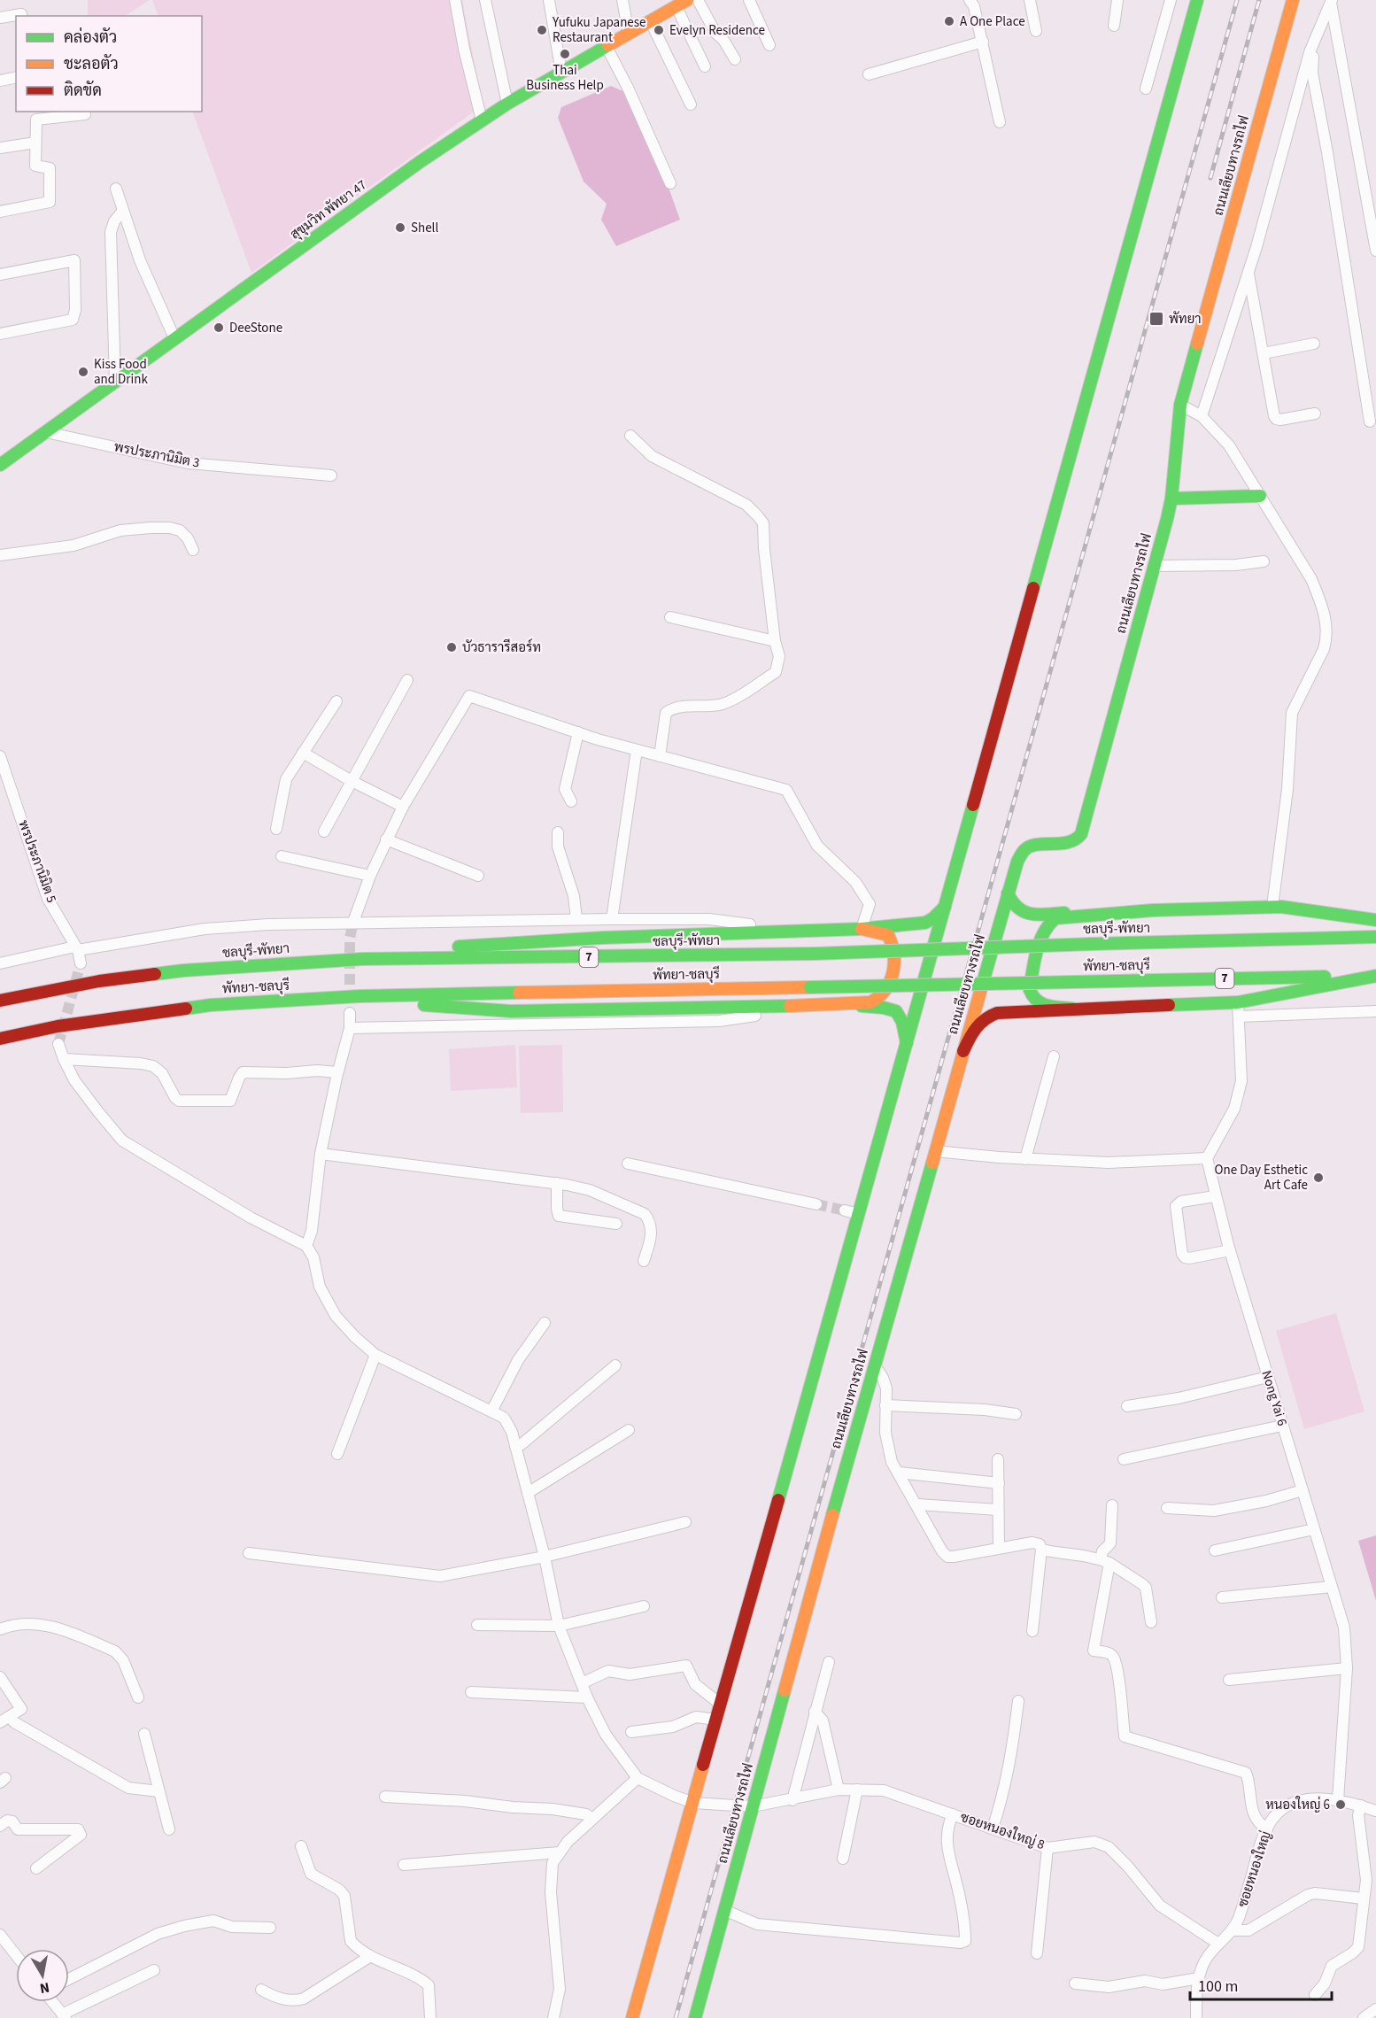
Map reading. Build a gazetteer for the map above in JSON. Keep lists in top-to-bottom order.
{
  "streets": {
    "main road": [
      "ถนนเลียบทางรถไฟ",
      "สุขุมวิท พัทยา 47",
      "ชลบุรี-พัทยา",
      "7",
      "พัทยา-ชลบุรี"
    ],
    "street": [
      "พรประภานิมิต 3",
      "พรประภานิมิต 5",
      "Nong Yai 6",
      "ซอยหนองใหญ่ 8",
      "ซอยหนองใหญ่"
    ]
  },
  "crossings": [
    ["ถนนเลียบทางรถไฟ", "ซอยหนองใหญ่ 8"],
    ["สุขุมวิท พัทยา 47", "พรประภานิมิต 3"],
    ["Nong Yai 6", "ซอยหนองใหญ่"],
    ["ซอยหนองใหญ่ 8", "ซอยหนองใหญ่"]
  ],
  "places": {
    "other": [
      "A One Place",
      "Yufuku Japanese Restaurant",
      "Evelyn Residence",
      "Thai Business Help",
      "Shell",
      "DeeStone",
      "Kiss Food and Drink",
      "บัวธารารีสอร์ท",
      "One Day Esthetic Art Cafe",
      "หนองใหญ่ 6"
    ],
    "transit": ["พัทยา"]
  },
  "legend": ["คล่องตัว", "ชะลอตัว", "ติดขัด"],
  "scale_bar": "100 m",
  "north": "bottom"
}
